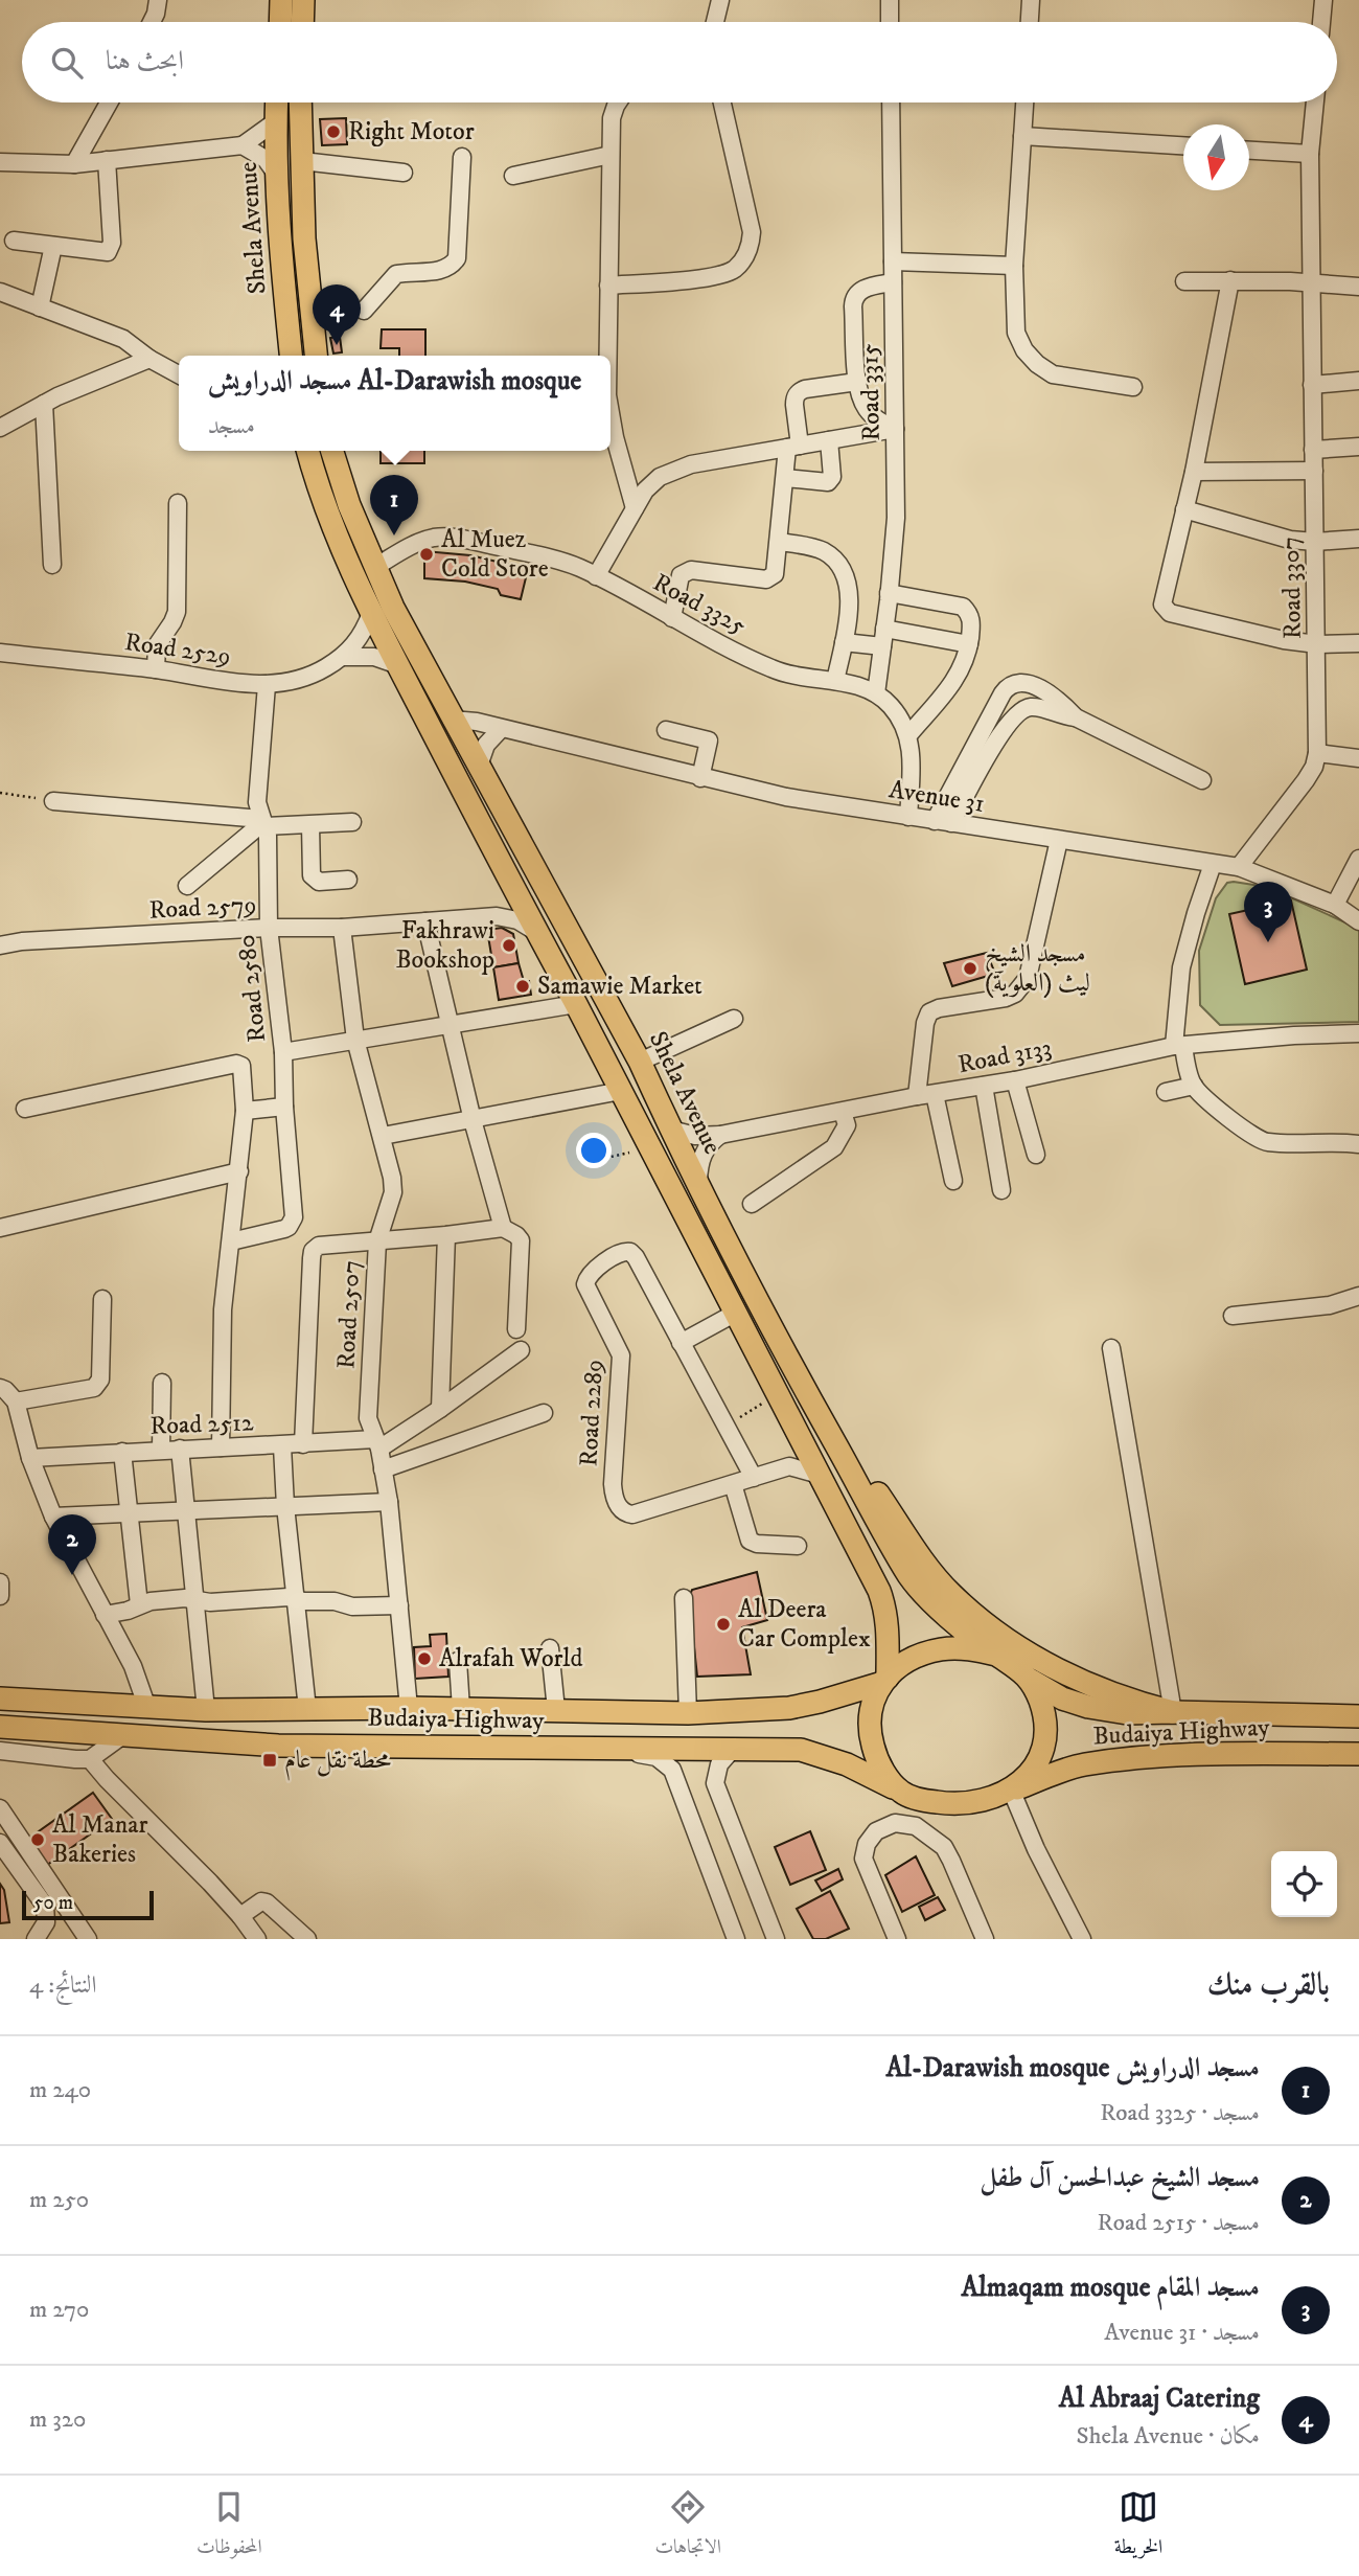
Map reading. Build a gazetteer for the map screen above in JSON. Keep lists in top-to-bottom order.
{
  "streets": {
    "main road": ["Shela Avenue", "Budaiya Highway"],
    "street": [
      "Road 3315",
      "Road 3307",
      "Road 3325",
      "Road 2529",
      "Avenue 31",
      "Road 2579",
      "Road 2580",
      "Road 3133",
      "Road 2507",
      "Road 2289",
      "Road 2512"
    ]
  },
  "crossings": [
    ["Shela Avenue", "Road 3325"],
    ["Shela Avenue", "Avenue 31"],
    ["Shela Avenue", "Road 3133"],
    ["Shela Avenue", "Budaiya Highway"],
    ["Road 3315", "Road 3325"],
    ["Road 3307", "Avenue 31"],
    ["Road 3325", "Avenue 31"],
    ["Road 2529", "Road 2580"],
    ["Road 2579", "Road 2580"],
    ["Road 2579", "Road 2507"],
    ["Road 2507", "Road 2512"],
    ["Road 2507", "Budaiya Highway"]
  ],
  "places": {
    "other": [
      "Right Motor",
      "Al Muez Cold Store",
      "Fakhrawi Bookshop",
      "مسجد الشيخ ليث (العلوية)",
      "Samawie Market",
      "Al Deera Car Complex",
      "Alrafah World",
      "Al Manar Bakeries"
    ],
    "transit": ["محطة نقل عام"]
  },
  "scale_bar": "50 m",
  "north": "bottom",
  "page": {
    "search": "ابحث هنا",
    "pins": [
      "4",
      "1",
      "3",
      "2"
    ],
    "popup": ["مسجد الدراويش Al-Darawish mosque", "مسجد"],
    "scale": "50 m",
    "heading": ["بالقرب منك", "النتائج: 4"],
    "list": [
      {
        "mark": "1",
        "name": "مسجد الدراويش Al-Darawish mosque",
        "note": "مسجد · Road 3325",
        "value": "240 m"
      },
      {
        "mark": "2",
        "name": "مسجد الشيخ عبدالحسن آل طفل",
        "note": "مسجد · Road 2515",
        "value": "250 m"
      },
      {
        "mark": "3",
        "name": "مسجد المقام Almaqam mosque",
        "note": "مسجد · Avenue 31",
        "value": "270 m"
      },
      {
        "mark": "4",
        "name": "Al Abraaj Catering",
        "note": "مكان · Shela Avenue",
        "value": "320 m"
      }
    ],
    "nav": ["الخريطة", "الاتجاهات", "المحفوظات"]
  }
}
